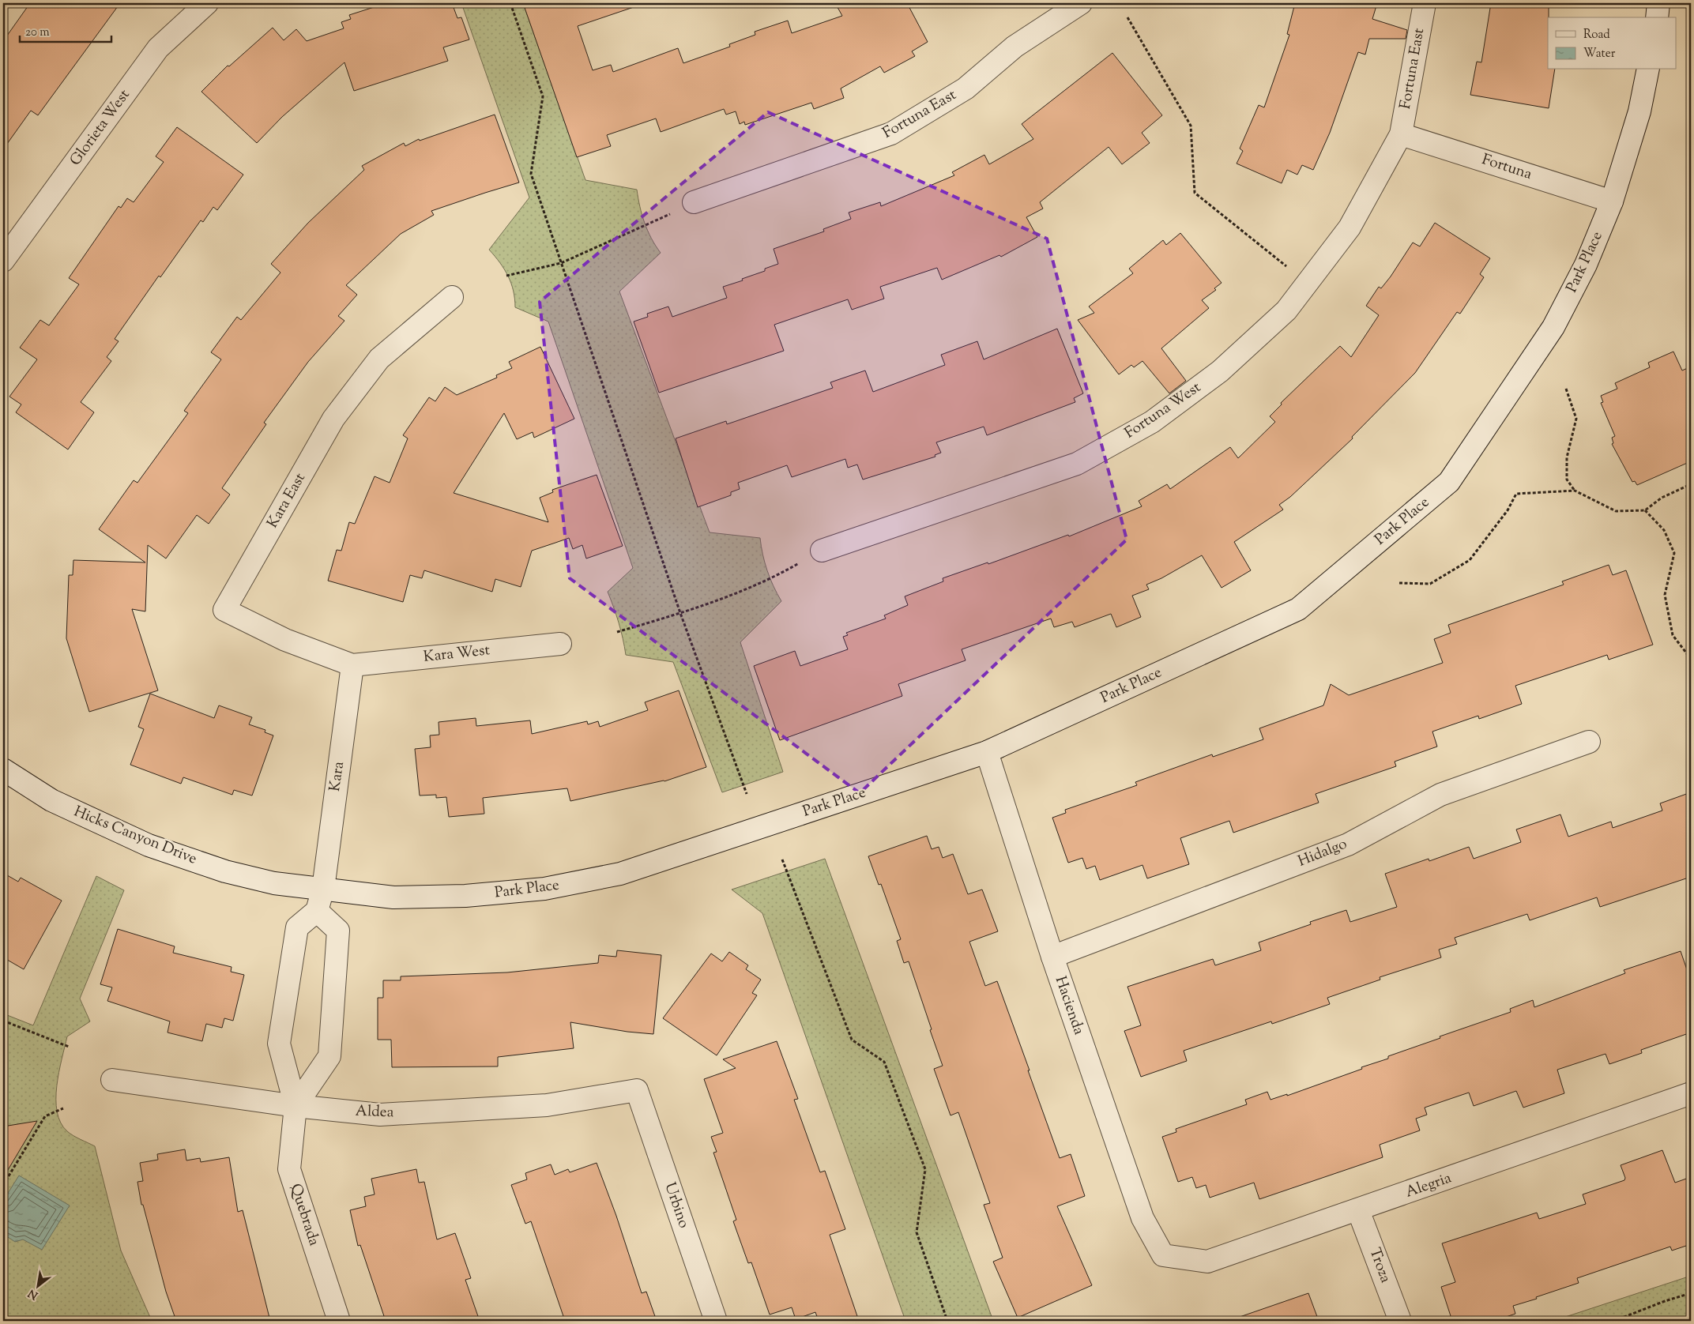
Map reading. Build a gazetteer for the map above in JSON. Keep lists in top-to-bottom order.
{
  "streets": {
    "street": [
      "Fortuna East",
      "Glorieta West",
      "Fortuna",
      "Park Place",
      "Fortuna West",
      "Kara East",
      "Kara West",
      "Kara",
      "Hicks Canyon Drive",
      "Hidalgo",
      "Hacienda",
      "Aldea",
      "Alegria",
      "Urbino",
      "Quebrada",
      "Troza"
    ]
  },
  "crossings": [
    ["Fortuna East", "Fortuna"],
    ["Fortuna East", "Fortuna West"],
    ["Fortuna", "Park Place"],
    ["Fortuna", "Fortuna West"],
    ["Park Place", "Kara"],
    ["Park Place", "Hicks Canyon Drive"],
    ["Park Place", "Hacienda"],
    ["Kara East", "Kara West"],
    ["Kara East", "Kara"],
    ["Kara West", "Kara"],
    ["Kara", "Hicks Canyon Drive"],
    ["Hidalgo", "Hacienda"],
    ["Hacienda", "Alegria"],
    ["Aldea", "Urbino"],
    ["Aldea", "Quebrada"],
    ["Alegria", "Troza"]
  ],
  "legend": ["Road", "Water"],
  "scale_bar": "20 m",
  "north": "bottom left"
}
